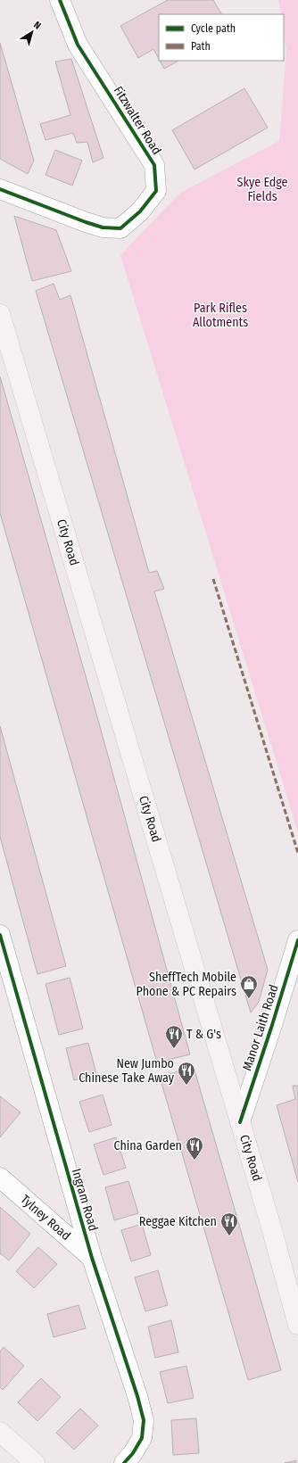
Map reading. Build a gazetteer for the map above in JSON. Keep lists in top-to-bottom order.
{
  "streets": {
    "main road": ["City Road"],
    "street": [
      "Fitzwalter Road",
      "Manor Laith Road",
      "Ingram Road",
      "Tylney Road"
    ]
  },
  "crossings": [
    ["City Road", "Manor Laith Road"],
    ["Ingram Road", "Tylney Road"]
  ],
  "parks": ["Skye Edge Fields", "Park Rifles Allotments"],
  "places": {
    "shop": ["SheffTech Mobile Phone & PC Repairs"],
    "restaurant": [
      "T & G's",
      "New Jumbo Chinese Take Away",
      "China Garden",
      "Reggae Kitchen"
    ]
  },
  "legend": ["Cycle path", "Path"],
  "north": "top right"
}
